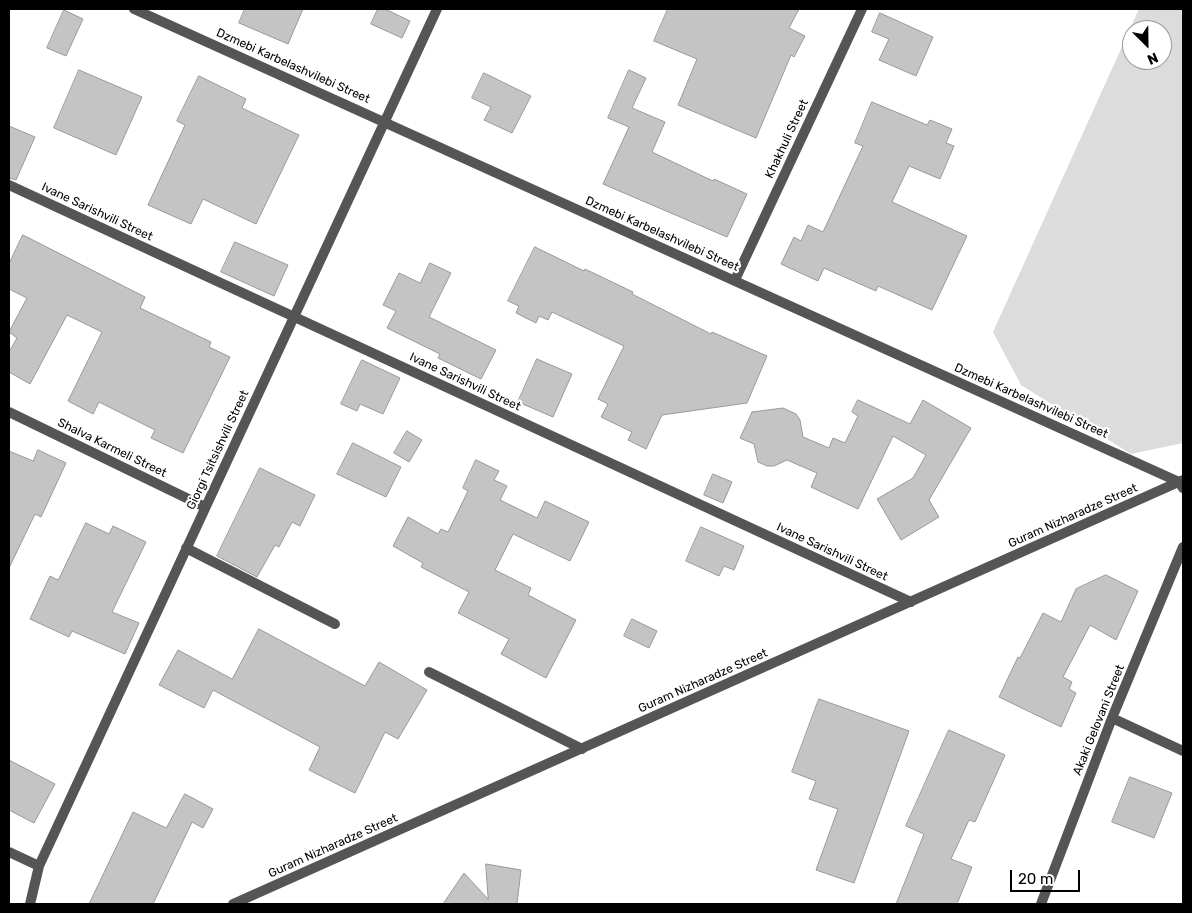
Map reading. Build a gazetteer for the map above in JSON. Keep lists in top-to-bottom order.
{
  "streets": {
    "street": [
      "Dzmebi Karbelashvilebi Street",
      "Khakhuli Street",
      "Ivane Sarishvili Street",
      "Shalva Karmeli Street",
      "Giorgi Tsitsishvili Street",
      "Guram Nizharadze Street",
      "Akaki Gelovani Street"
    ]
  },
  "crossings": [
    ["Dzmebi Karbelashvilebi Street", "Khakhuli Street"],
    ["Dzmebi Karbelashvilebi Street", "Giorgi Tsitsishvili Street"],
    ["Dzmebi Karbelashvilebi Street", "Guram Nizharadze Street"],
    ["Ivane Sarishvili Street", "Giorgi Tsitsishvili Street"],
    ["Ivane Sarishvili Street", "Guram Nizharadze Street"],
    ["Shalva Karmeli Street", "Giorgi Tsitsishvili Street"]
  ],
  "scale_bar": "20 m",
  "north": "bottom right"
}
